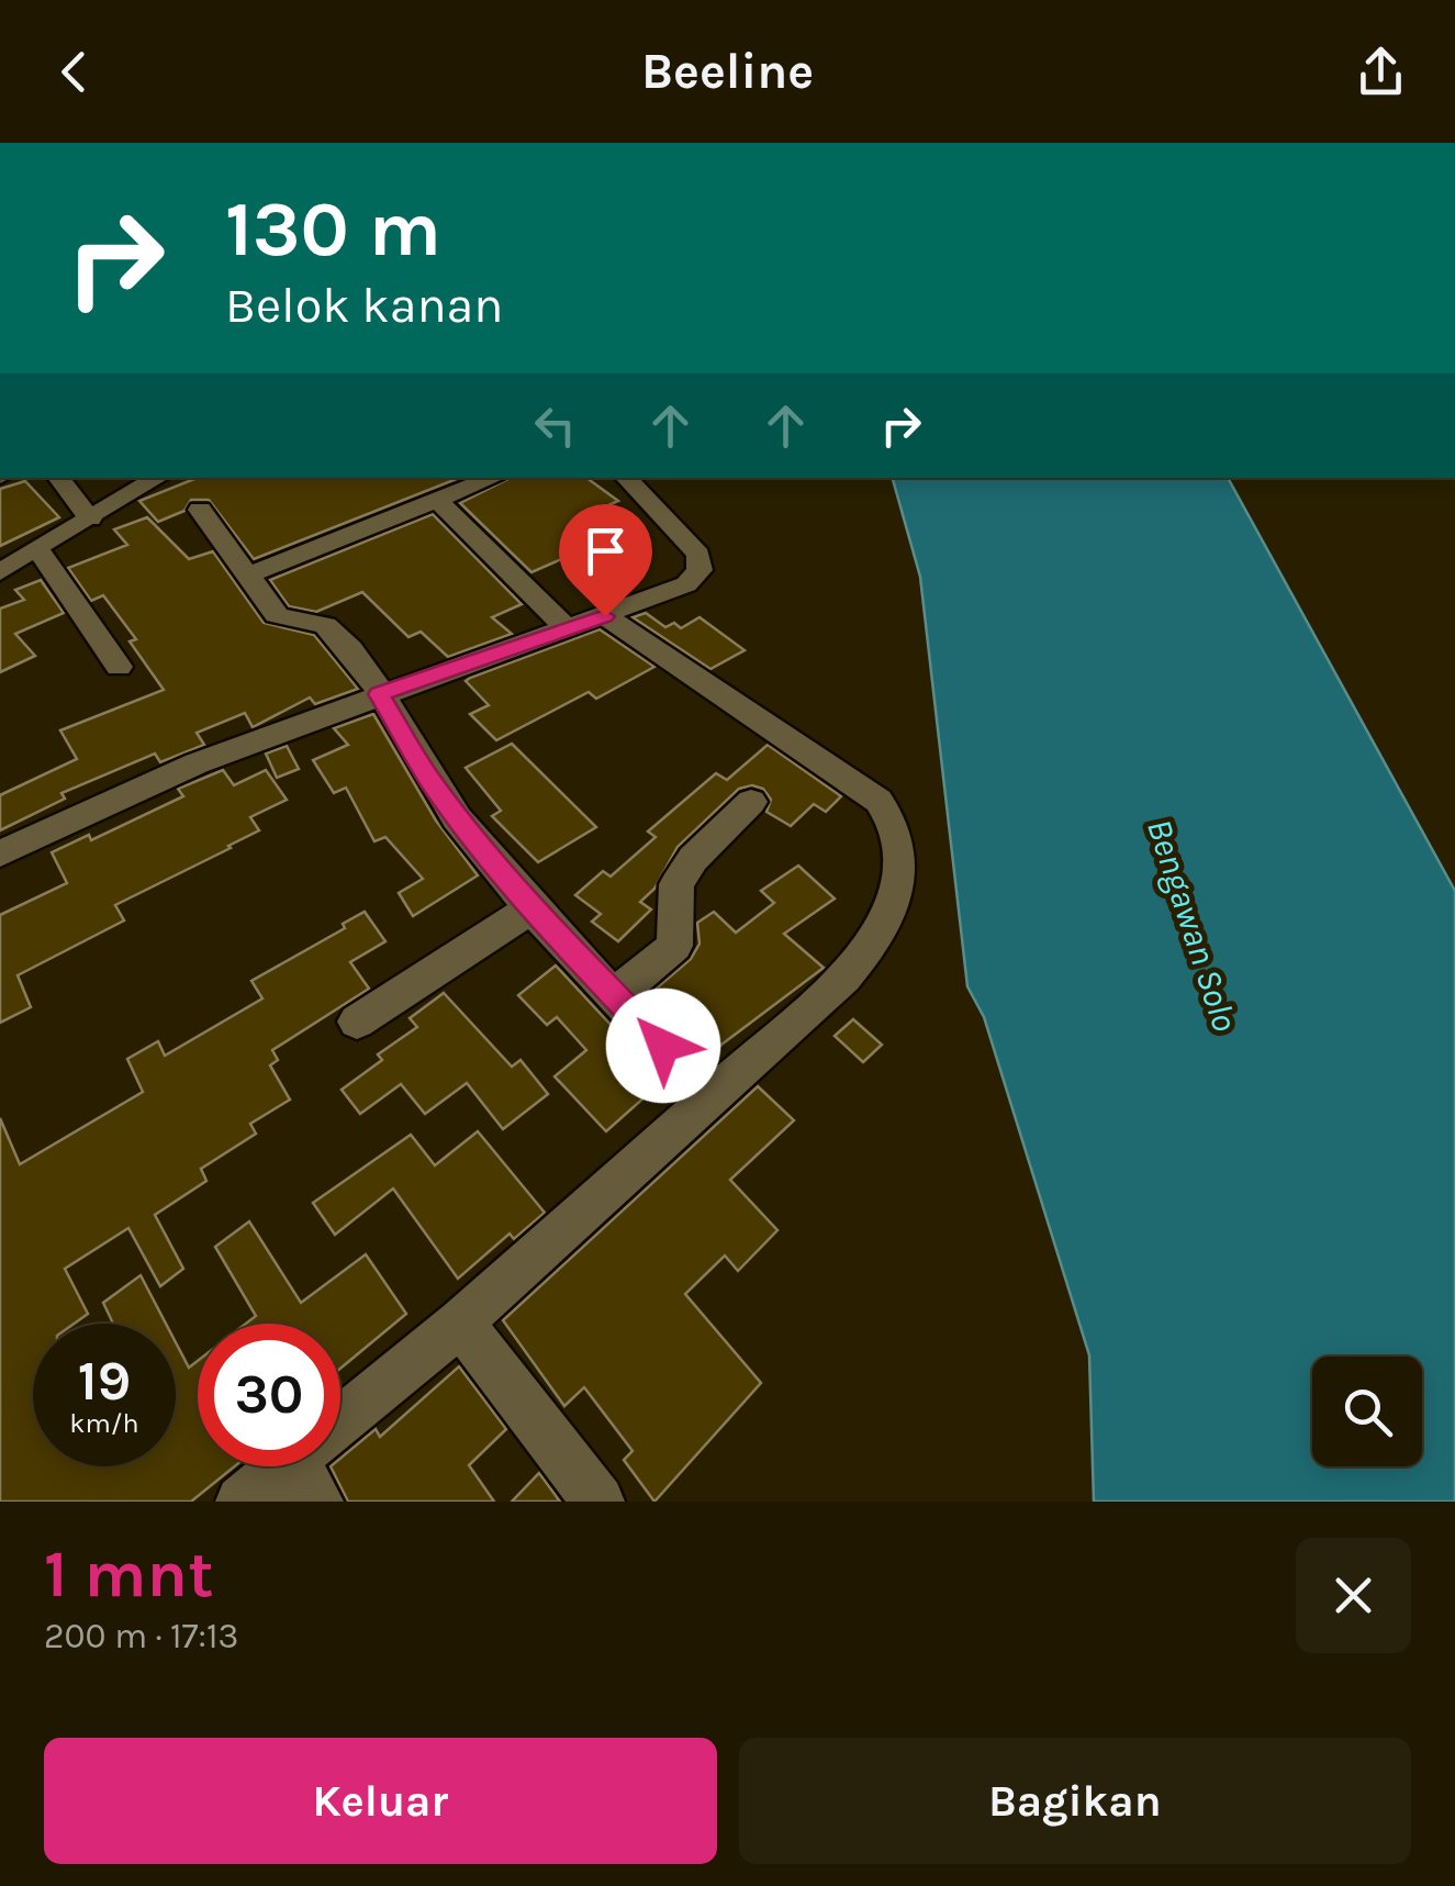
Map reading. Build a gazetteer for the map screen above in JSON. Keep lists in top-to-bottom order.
{
  "water": ["Bengawan Solo"],
  "page": {
    "header": "Beeline",
    "turn": ["130 m", "Belok kanan"],
    "speed": "19 km/h",
    "limit": "30",
    "heading": ["1 mnt", "200 m · 17:13"],
    "buttons": ["Keluar", "Bagikan"]
  }
}
